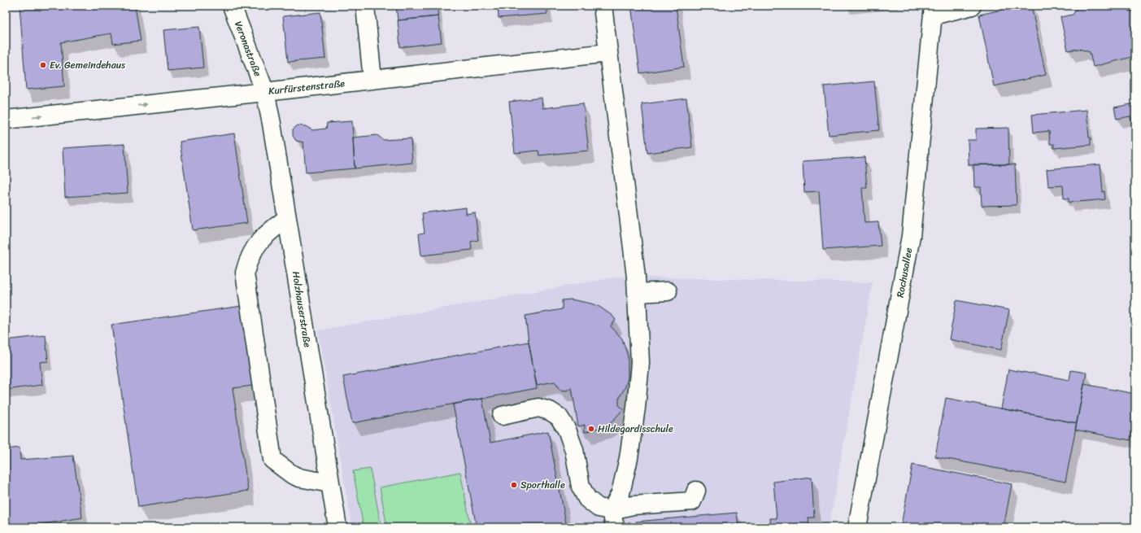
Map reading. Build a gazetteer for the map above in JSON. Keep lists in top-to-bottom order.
{
  "streets": {
    "street": [
      "Veronastraße",
      "Kurfürstenstraße",
      "Rochusallee",
      "Holzhauserstraße"
    ]
  },
  "crossings": [
    ["Veronastraße", "Kurfürstenstraße"],
    ["Veronastraße", "Holzhauserstraße"],
    ["Kurfürstenstraße", "Holzhauserstraße"]
  ],
  "one_way": ["Kurfürstenstraße"],
  "places": ["Ev. Gemeindehaus", "Hildegardisschule", "Sporthalle"]
}
